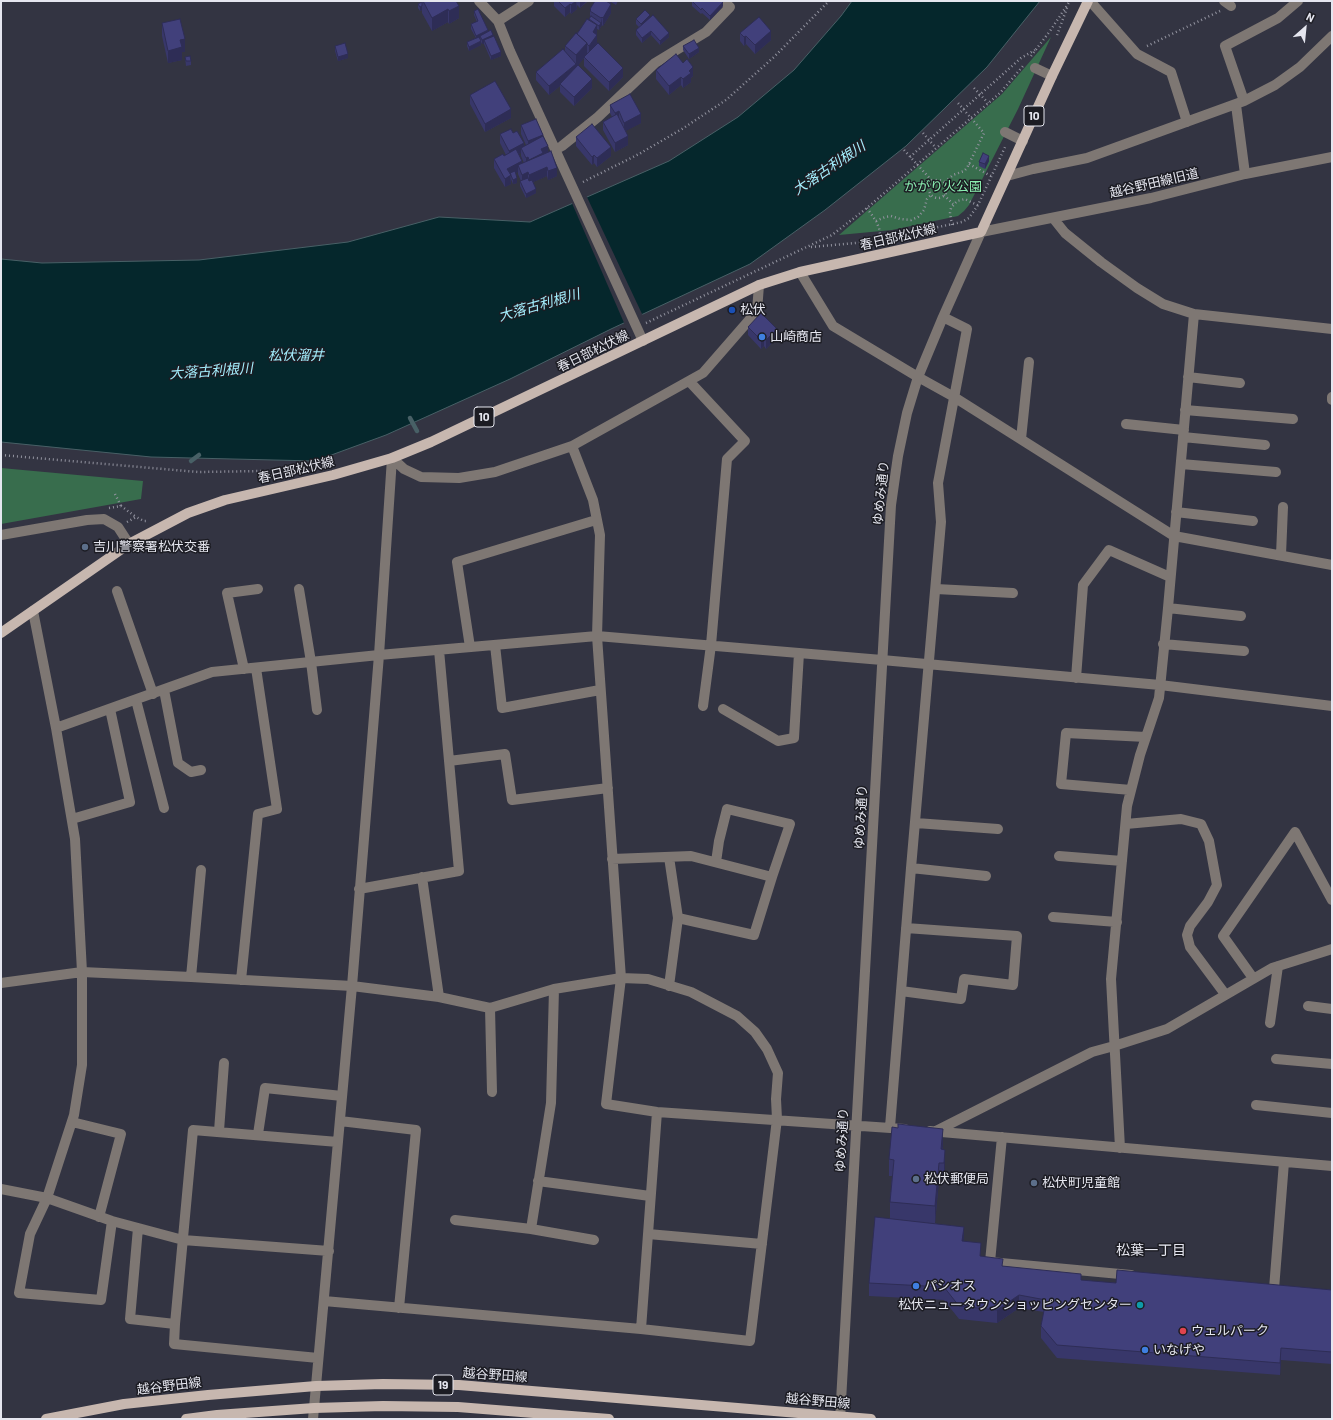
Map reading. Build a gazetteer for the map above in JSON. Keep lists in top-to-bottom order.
{
  "streets": {
    "main road": [
      "10",
      "春日部松伏線",
      "越谷野田線",
      "19"
    ],
    "street": ["越谷野田線旧道", "ゆめみ通り"]
  },
  "crossings": [
    ["10", "越谷野田線旧道"],
    ["10", "春日部松伏線"],
    ["10", "ゆめみ通り"],
    ["越谷野田線旧道", "春日部松伏線"],
    ["越谷野田線旧道", "ゆめみ通り"],
    ["春日部松伏線", "ゆめみ通り"],
    ["ゆめみ通り", "越谷野田線"]
  ],
  "districts": ["松葉一丁目"],
  "water": ["大落古利根川", "松伏溜井"],
  "parks": ["かがり火公園"],
  "places": [
    "松伏",
    "山崎商店",
    "吉川警察署松伏交番",
    "松伏郵便局",
    "松伏町児童館",
    "パシオス",
    "松伏ニュータウンショッピングセンター",
    "ウェルパーク",
    "いなげや"
  ],
  "north": "top right"
}
